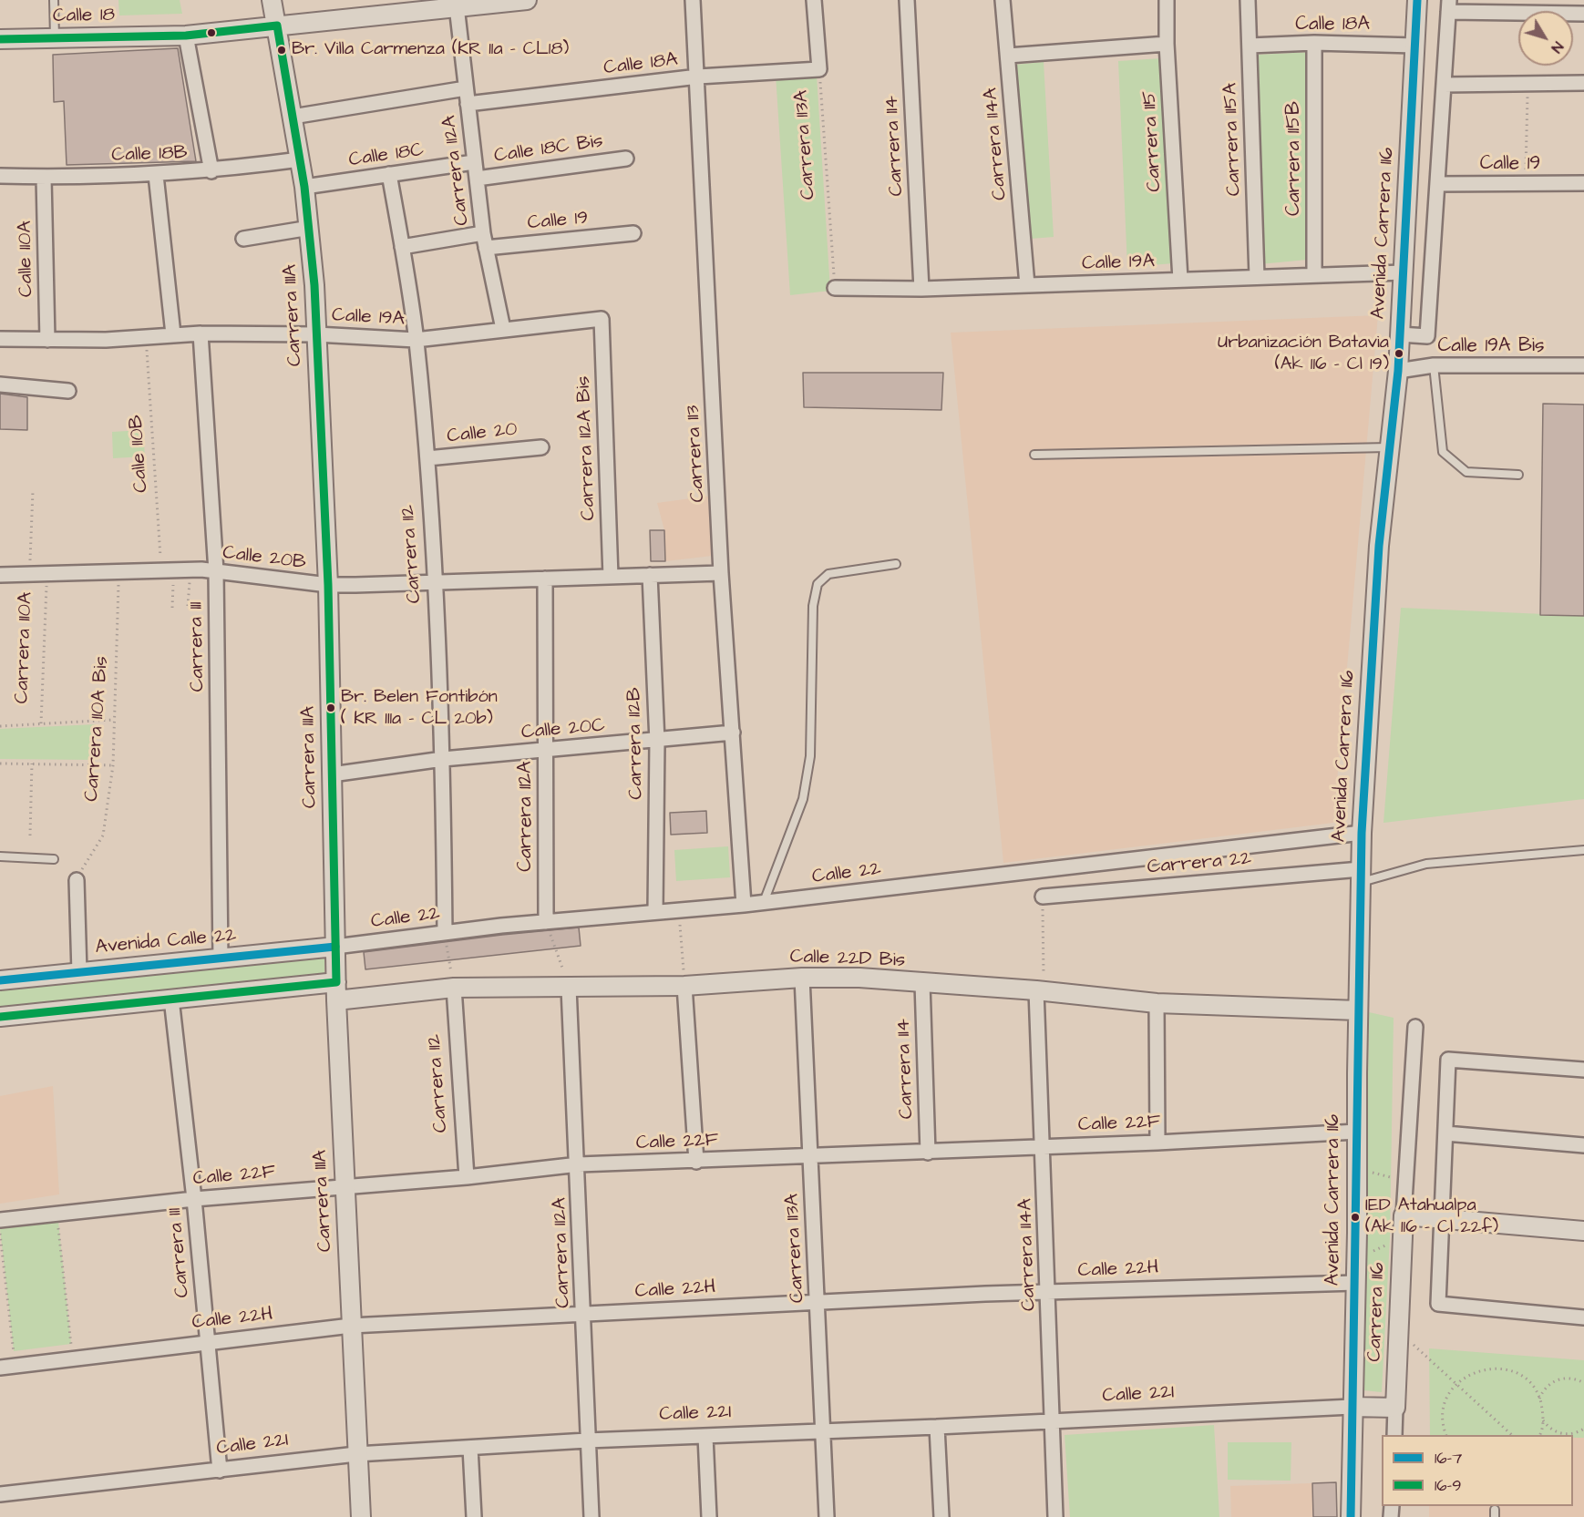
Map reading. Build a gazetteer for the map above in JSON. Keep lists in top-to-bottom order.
{
  "streets": {
    "street": [
      "Calle 18",
      "Calle 18A",
      "Carrera 115A",
      "Carrera 115",
      "Carrera 114A",
      "Carrera 113A",
      "Carrera 114",
      "Calle 18C Bis",
      "Calle 18B",
      "Calle 18C",
      "Carrera 115B",
      "Calle 19",
      "Carrera 112A",
      "Avenida Carrera 116",
      "Calle 110A",
      "Calle 19A",
      "Carrera 111A",
      "Calle 19A Bis",
      "Calle 20",
      "Carrera 112A Bis",
      "Carrera 113",
      "Carrera 112",
      "Calle 20B",
      "Carrera 111",
      "Calle 20C",
      "Carrera 112B",
      "Carrera 22",
      "Calle 22",
      "Avenida Calle 22",
      "Calle 22D Bis",
      "Calle 22F",
      "Calle 22H",
      "Carrera 116",
      "Calle 22I"
    ],
    "path": ["Calle 110B", "Carrera 110A", "Carrera 110A Bis"]
  },
  "crossings": [
    ["Calle 18", "Carrera 112A"],
    ["Calle 18", "Carrera 111A"],
    ["Calle 18A", "Carrera 115A"],
    ["Calle 18A", "Carrera 113A"],
    ["Calle 18A", "Carrera 115B"],
    ["Calle 18A", "Carrera 112A"],
    ["Calle 18A", "Avenida Carrera 116"],
    ["Calle 18A", "Carrera 113"],
    ["Carrera 115A", "Calle 19A"],
    ["Carrera 115", "Calle 19A"],
    ["Carrera 114A", "Calle 19A"],
    ["Carrera 114A", "Calle 22D Bis"],
    ["Carrera 114A", "Calle 22F"],
    ["Carrera 114A", "Calle 22H"],
    ["Carrera 114A", "Calle 22I"],
    ["Carrera 113A", "Calle 19A"],
    ["Carrera 113A", "Calle 22D Bis"],
    ["Carrera 113A", "Calle 22F"],
    ["Carrera 113A", "Calle 22H"],
    ["Carrera 113A", "Calle 22I"],
    ["Carrera 114", "Calle 19A"],
    ["Carrera 114", "Calle 22D Bis"],
    ["Carrera 114", "Calle 22F"],
    ["Calle 18C Bis", "Carrera 112A"],
    ["Calle 18B", "Calle 110A"],
    ["Calle 18B", "Carrera 111A"],
    ["Calle 18C", "Carrera 112A"],
    ["Calle 18C", "Carrera 111A"],
    ["Calle 18C", "Carrera 112"],
    ["Carrera 115B", "Calle 19A"],
    ["Calle 19", "Carrera 112A"],
    ["Carrera 112A", "Calle 19A"],
    ["Carrera 112A", "Calle 20B"],
    ["Carrera 112A", "Calle 20C"],
    ["Carrera 112A", "Calle 22"],
    ["Carrera 112A", "Calle 22D Bis"],
    ["Carrera 112A", "Calle 22F"],
    ["Carrera 112A", "Calle 22H"],
    ["Carrera 112A", "Calle 22I"],
    ["Avenida Carrera 116", "Calle 19A"],
    ["Avenida Carrera 116", "Calle 19A Bis"],
    ["Avenida Carrera 116", "Carrera 22"],
    ["Avenida Carrera 116", "Calle 22"],
    ["Avenida Carrera 116", "Calle 22D Bis"],
    ["Avenida Carrera 116", "Calle 22F"],
    ["Avenida Carrera 116", "Calle 22H"],
    ["Avenida Carrera 116", "Calle 22I"],
    ["Calle 110A", "Calle 19A"],
    ["Calle 19A", "Carrera 111A"],
    ["Calle 19A", "Carrera 112A Bis"],
    ["Calle 19A", "Calle 110B"],
    ["Calle 19A", "Carrera 112"],
    ["Calle 19A", "Carrera 111"],
    ["Carrera 111A", "Calle 20B"],
    ["Carrera 111A", "Calle 20C"],
    ["Carrera 111A", "Calle 22"],
    ["Carrera 111A", "Avenida Calle 22"],
    ["Carrera 111A", "Calle 22D Bis"],
    ["Carrera 111A", "Calle 22F"],
    ["Carrera 111A", "Calle 22H"],
    ["Carrera 111A", "Calle 22I"],
    ["Calle 20", "Carrera 112"],
    ["Carrera 112A Bis", "Calle 20B"],
    ["Calle 110B", "Calle 20B"],
    ["Carrera 113", "Calle 20B"],
    ["Carrera 113", "Calle 20C"],
    ["Carrera 113", "Calle 22"],
    ["Carrera 112", "Calle 20B"],
    ["Carrera 112", "Calle 20C"],
    ["Carrera 112", "Calle 22"],
    ["Carrera 112", "Calle 22D Bis"],
    ["Carrera 112", "Calle 22F"],
    ["Calle 20B", "Carrera 111"],
    ["Calle 20B", "Carrera 110A"],
    ["Calle 20B", "Carrera 110A Bis"],
    ["Calle 20B", "Carrera 112B"],
    ["Carrera 111", "Avenida Calle 22"],
    ["Carrera 111", "Calle 22F"],
    ["Carrera 111", "Calle 22H"],
    ["Carrera 111", "Calle 22I"],
    ["Calle 20C", "Carrera 112B"],
    ["Carrera 112B", "Calle 22"],
    ["Calle 22", "Avenida Calle 22"],
    ["Carrera 116", "Calle 22I"]
  ],
  "places": [
    "Br. Villa Carmenza (KR 11a - CL18)",
    "Urbanización Batavia (Ak 116 - Cl 19)",
    "Br. Belen Fontibón ( KR 111a - CL 20b)",
    "IED Atahualpa (Ak 116 - Cl 22f)"
  ],
  "lines": ["transit line 16-7", "transit line 16-9"],
  "legend": ["16-7", "16-9"],
  "north": "bottom right"
}
